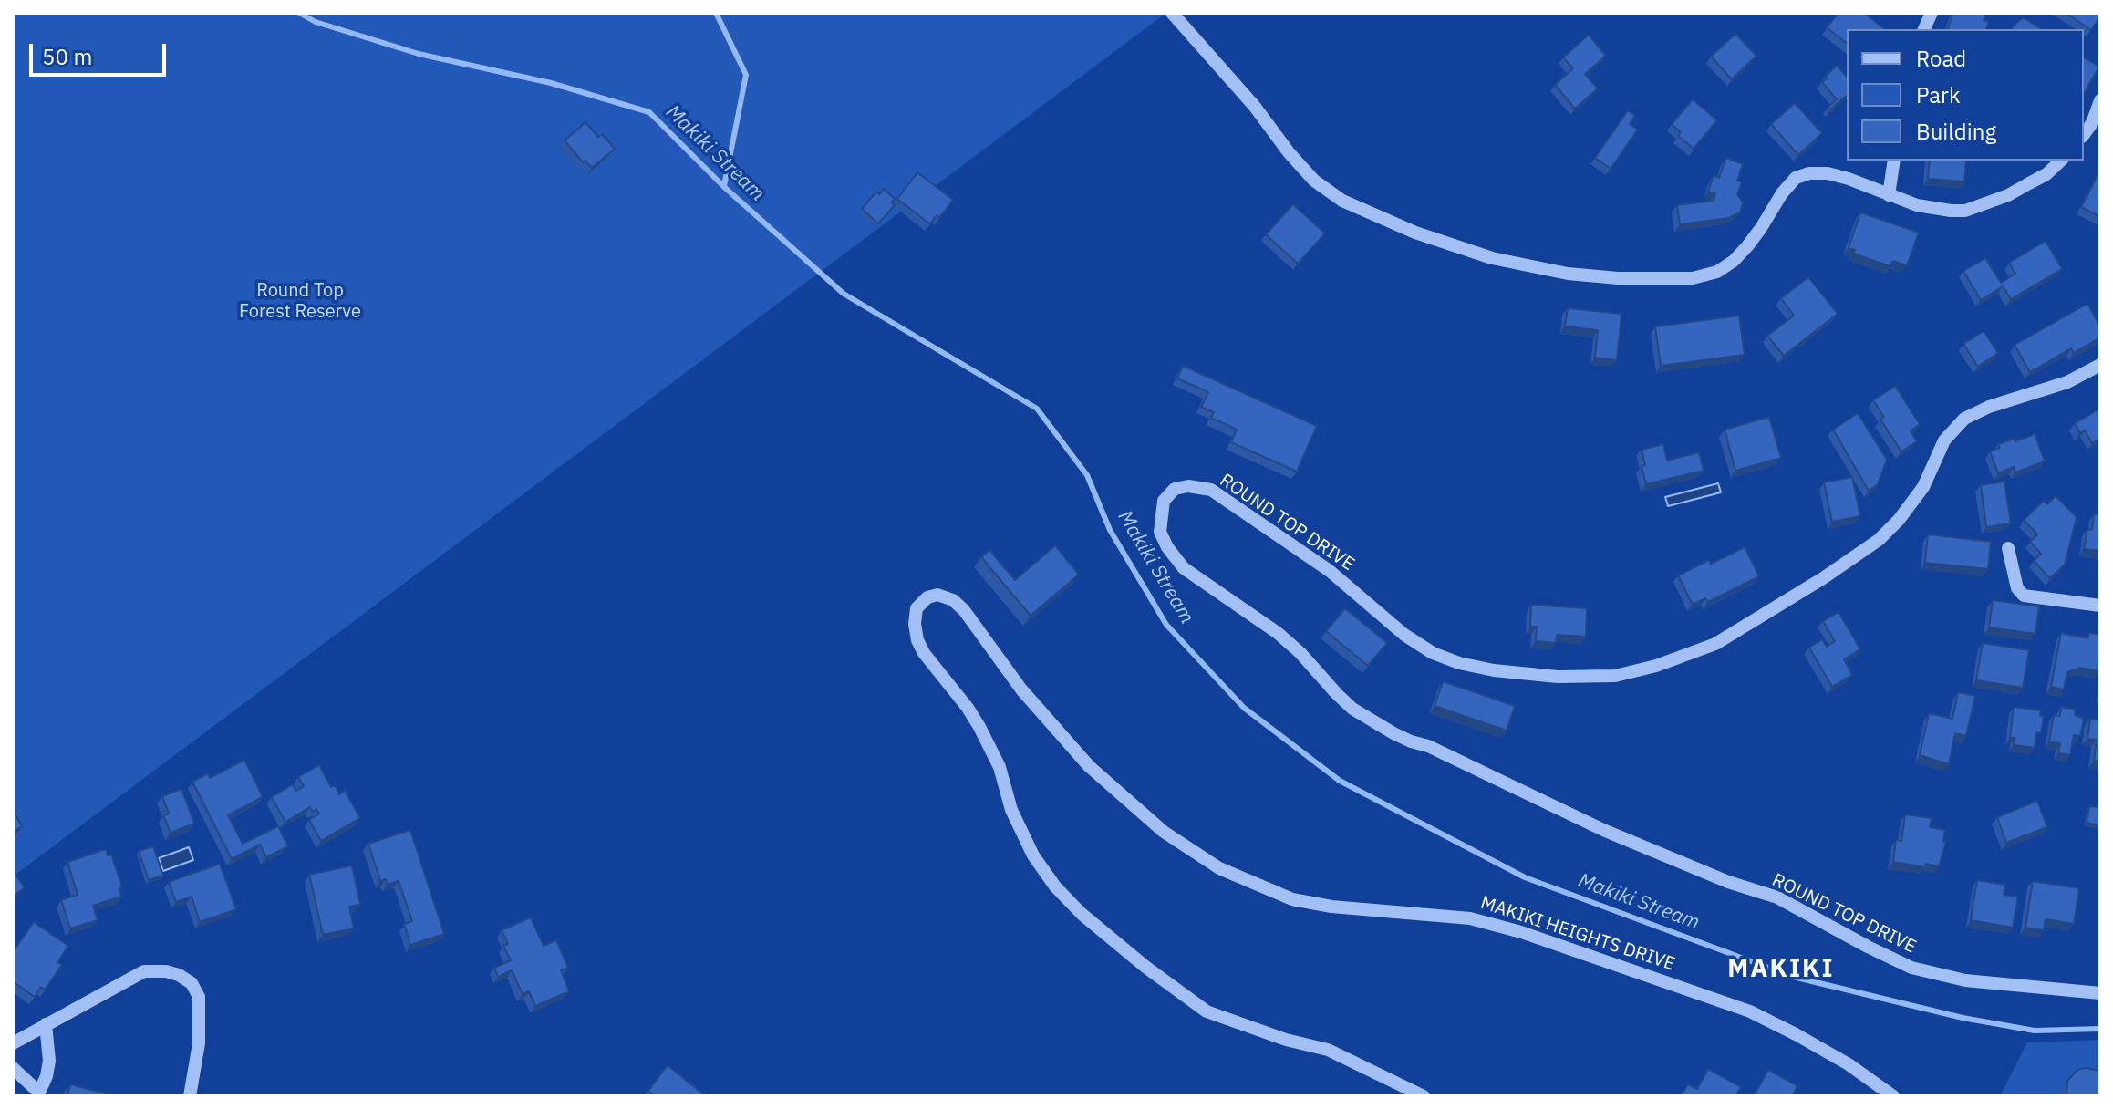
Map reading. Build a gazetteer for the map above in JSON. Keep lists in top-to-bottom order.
{
  "streets": {
    "street": ["ROUND TOP DRIVE", "MAKIKI HEIGHTS DRIVE"]
  },
  "districts": ["MAKIKI"],
  "water": ["Makiki Stream"],
  "parks": ["Round Top Forest Reserve"],
  "legend": ["Road", "Park", "Building"],
  "scale_bar": "50 m"
}
